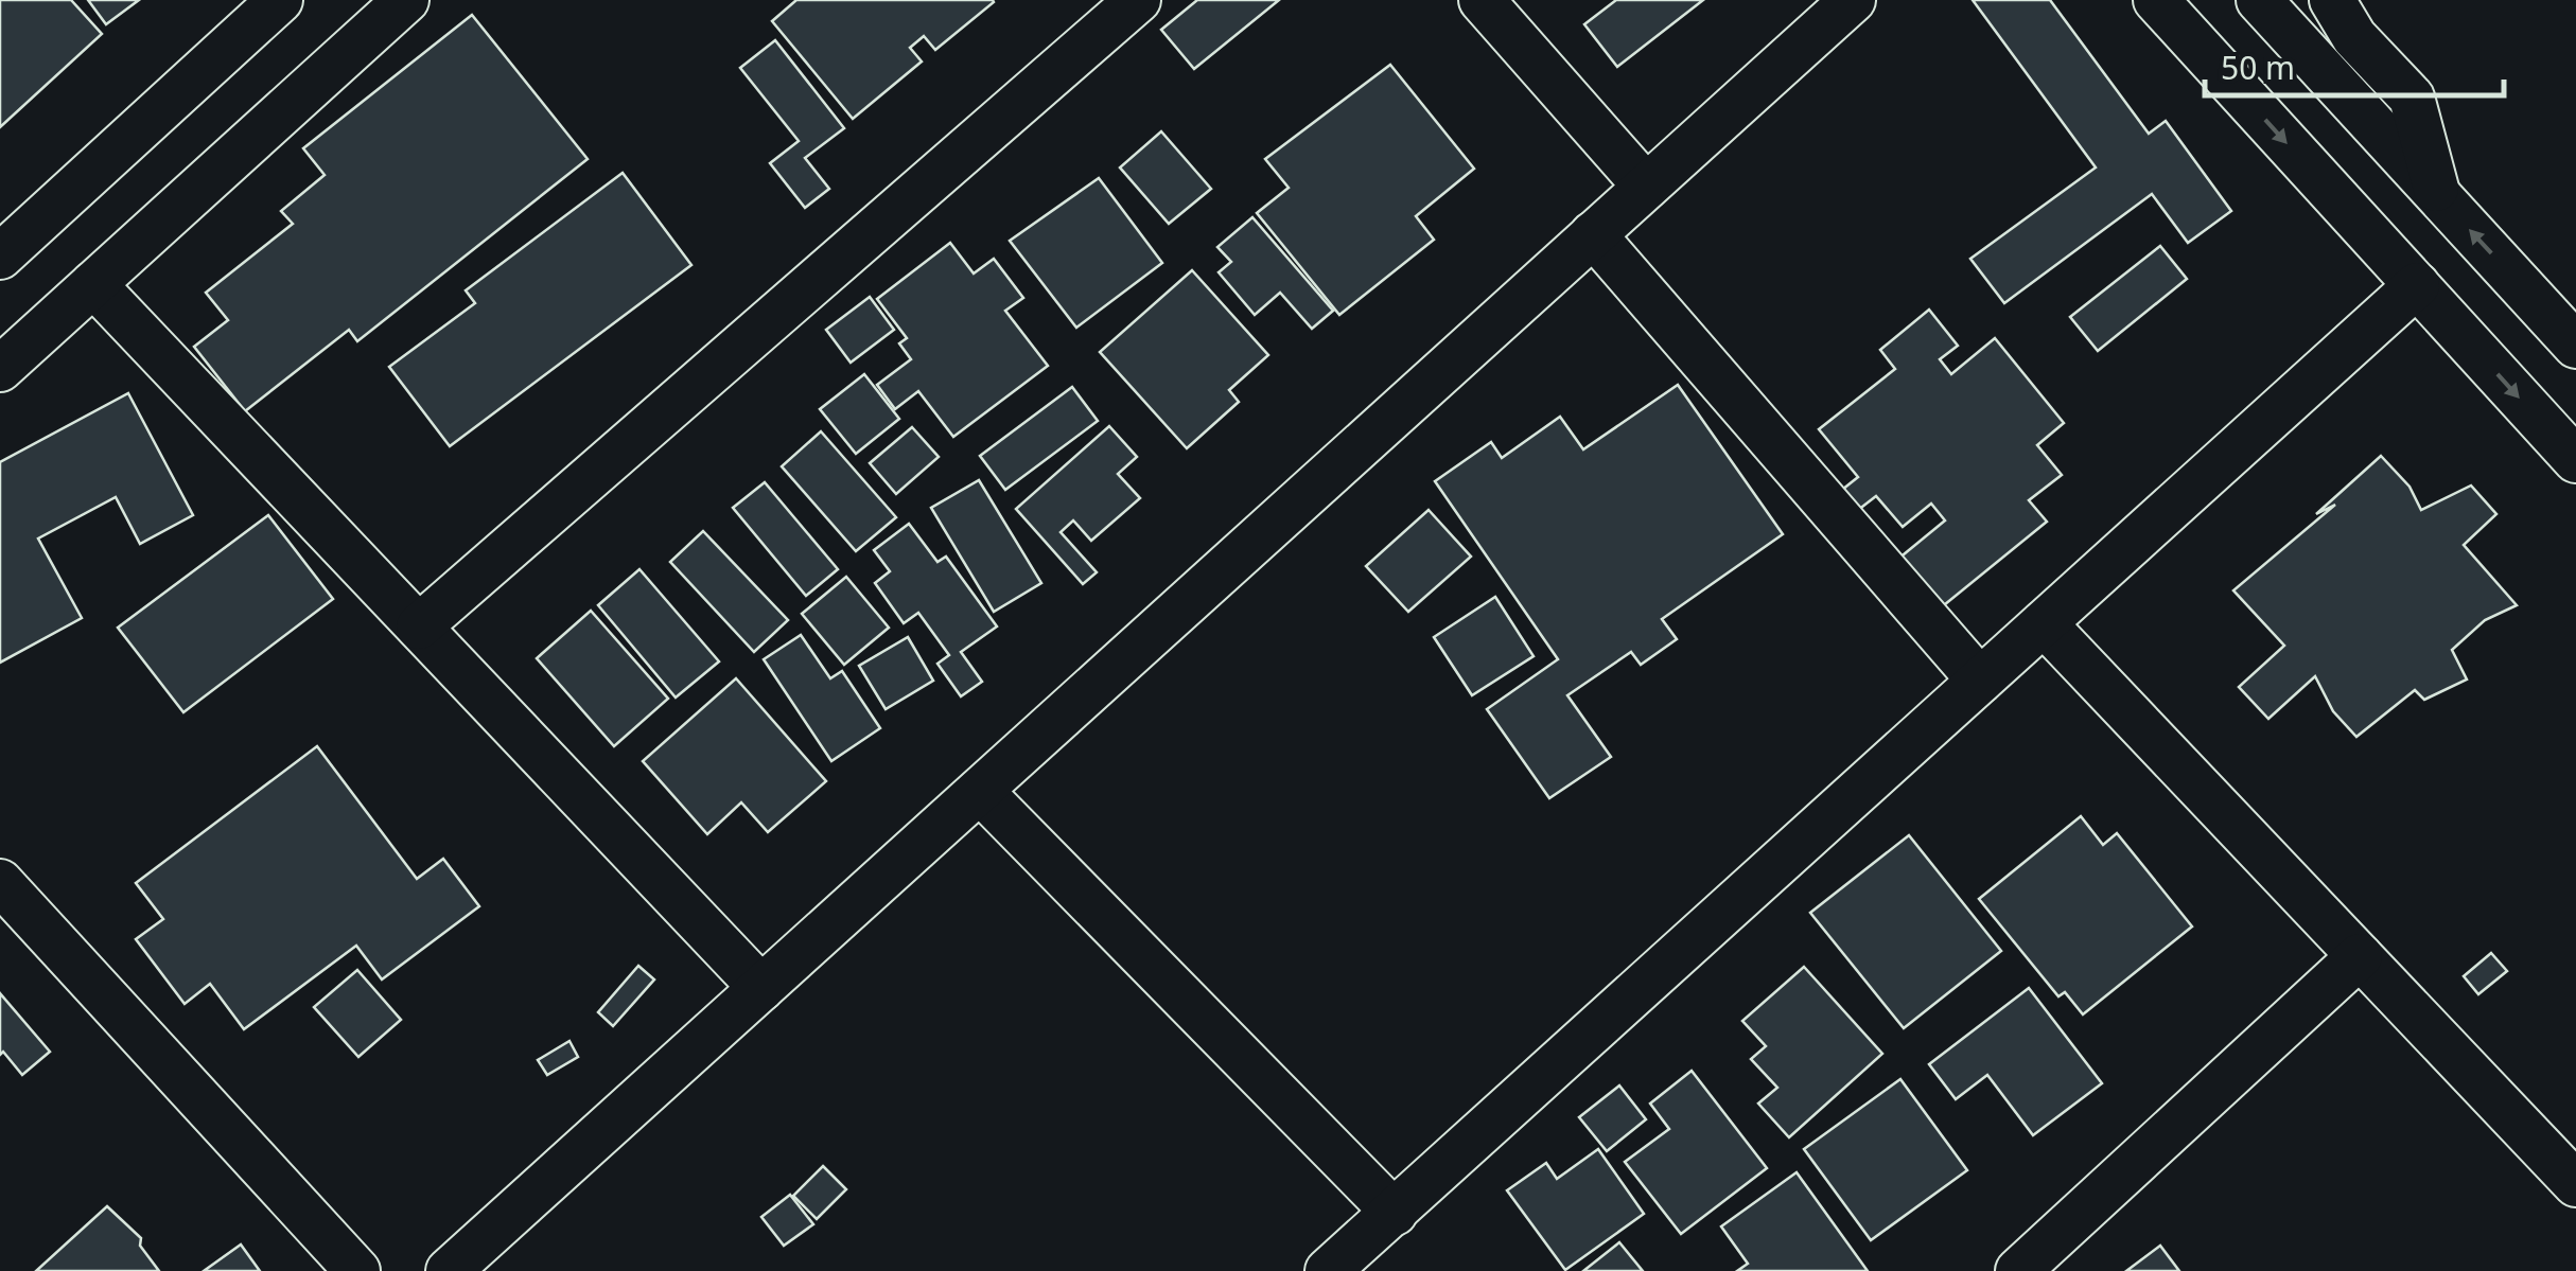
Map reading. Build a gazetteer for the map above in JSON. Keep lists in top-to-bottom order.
{
  "scale_bar": "50 m"
}
